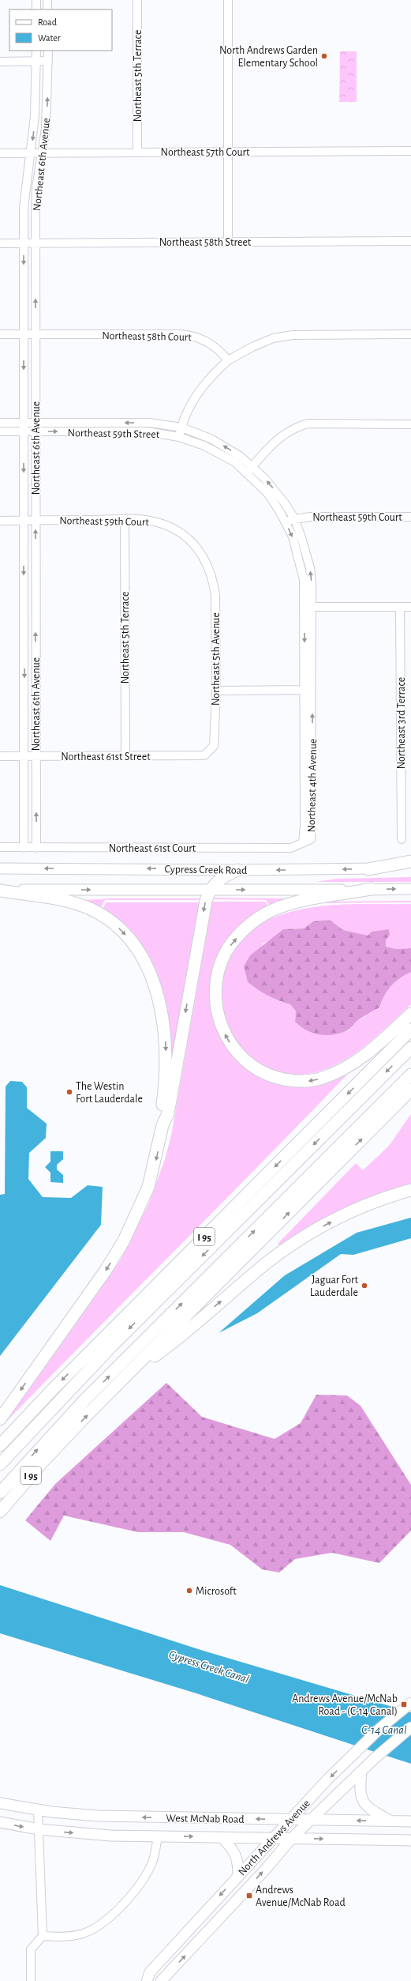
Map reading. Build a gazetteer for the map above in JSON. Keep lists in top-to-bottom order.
{
  "streets": {
    "highway": ["I 95"],
    "main road": ["Cypress Creek Road", "West McNab Road", "North Andrews Avenue"],
    "street": [
      "Northeast 5th Terrace",
      "Northeast 57th Court",
      "Northeast 6th Avenue",
      "Northeast 58th Street",
      "Northeast 58th Court",
      "Northeast 59th Street",
      "Northeast 59th Court",
      "Northeast 5th Avenue",
      "Northeast 3rd Terrace",
      "Northeast 61st Street",
      "Northeast 4th Avenue",
      "Northeast 61st Court"
    ]
  },
  "crossings": [
    ["Northeast 5th Terrace", "Northeast 57th Court"],
    ["Northeast 5th Terrace", "Northeast 59th Court"],
    ["Northeast 5th Terrace", "Northeast 61st Street"],
    ["Northeast 57th Court", "Northeast 6th Avenue"],
    ["Northeast 6th Avenue", "Northeast 58th Street"],
    ["Northeast 6th Avenue", "Northeast 58th Court"],
    ["Northeast 6th Avenue", "Northeast 59th Street"],
    ["Northeast 6th Avenue", "Northeast 59th Court"],
    ["Northeast 6th Avenue", "Northeast 61st Street"],
    ["Northeast 6th Avenue", "Northeast 61st Court"],
    ["Northeast 59th Street", "Northeast 4th Avenue"],
    ["Northeast 59th Court", "Northeast 5th Avenue"],
    ["Northeast 59th Court", "Northeast 4th Avenue"],
    ["Northeast 5th Avenue", "Northeast 61st Street"],
    ["Northeast 4th Avenue", "Northeast 61st Court"],
    ["West McNab Road", "North Andrews Avenue"]
  ],
  "water": ["Cypress Creek Canal", "C-14 Canal"],
  "places": {
    "other": [
      "North Andrews Garden Elementary School",
      "The Westin Fort Lauderdale",
      "Jaguar Fort Lauderdale",
      "Microsoft"
    ],
    "transit": ["Andrews Avenue/McNab Road - (C-14 Canal)", "Andrews Avenue/McNab Road"]
  },
  "legend": ["Road", "Water"]
}
